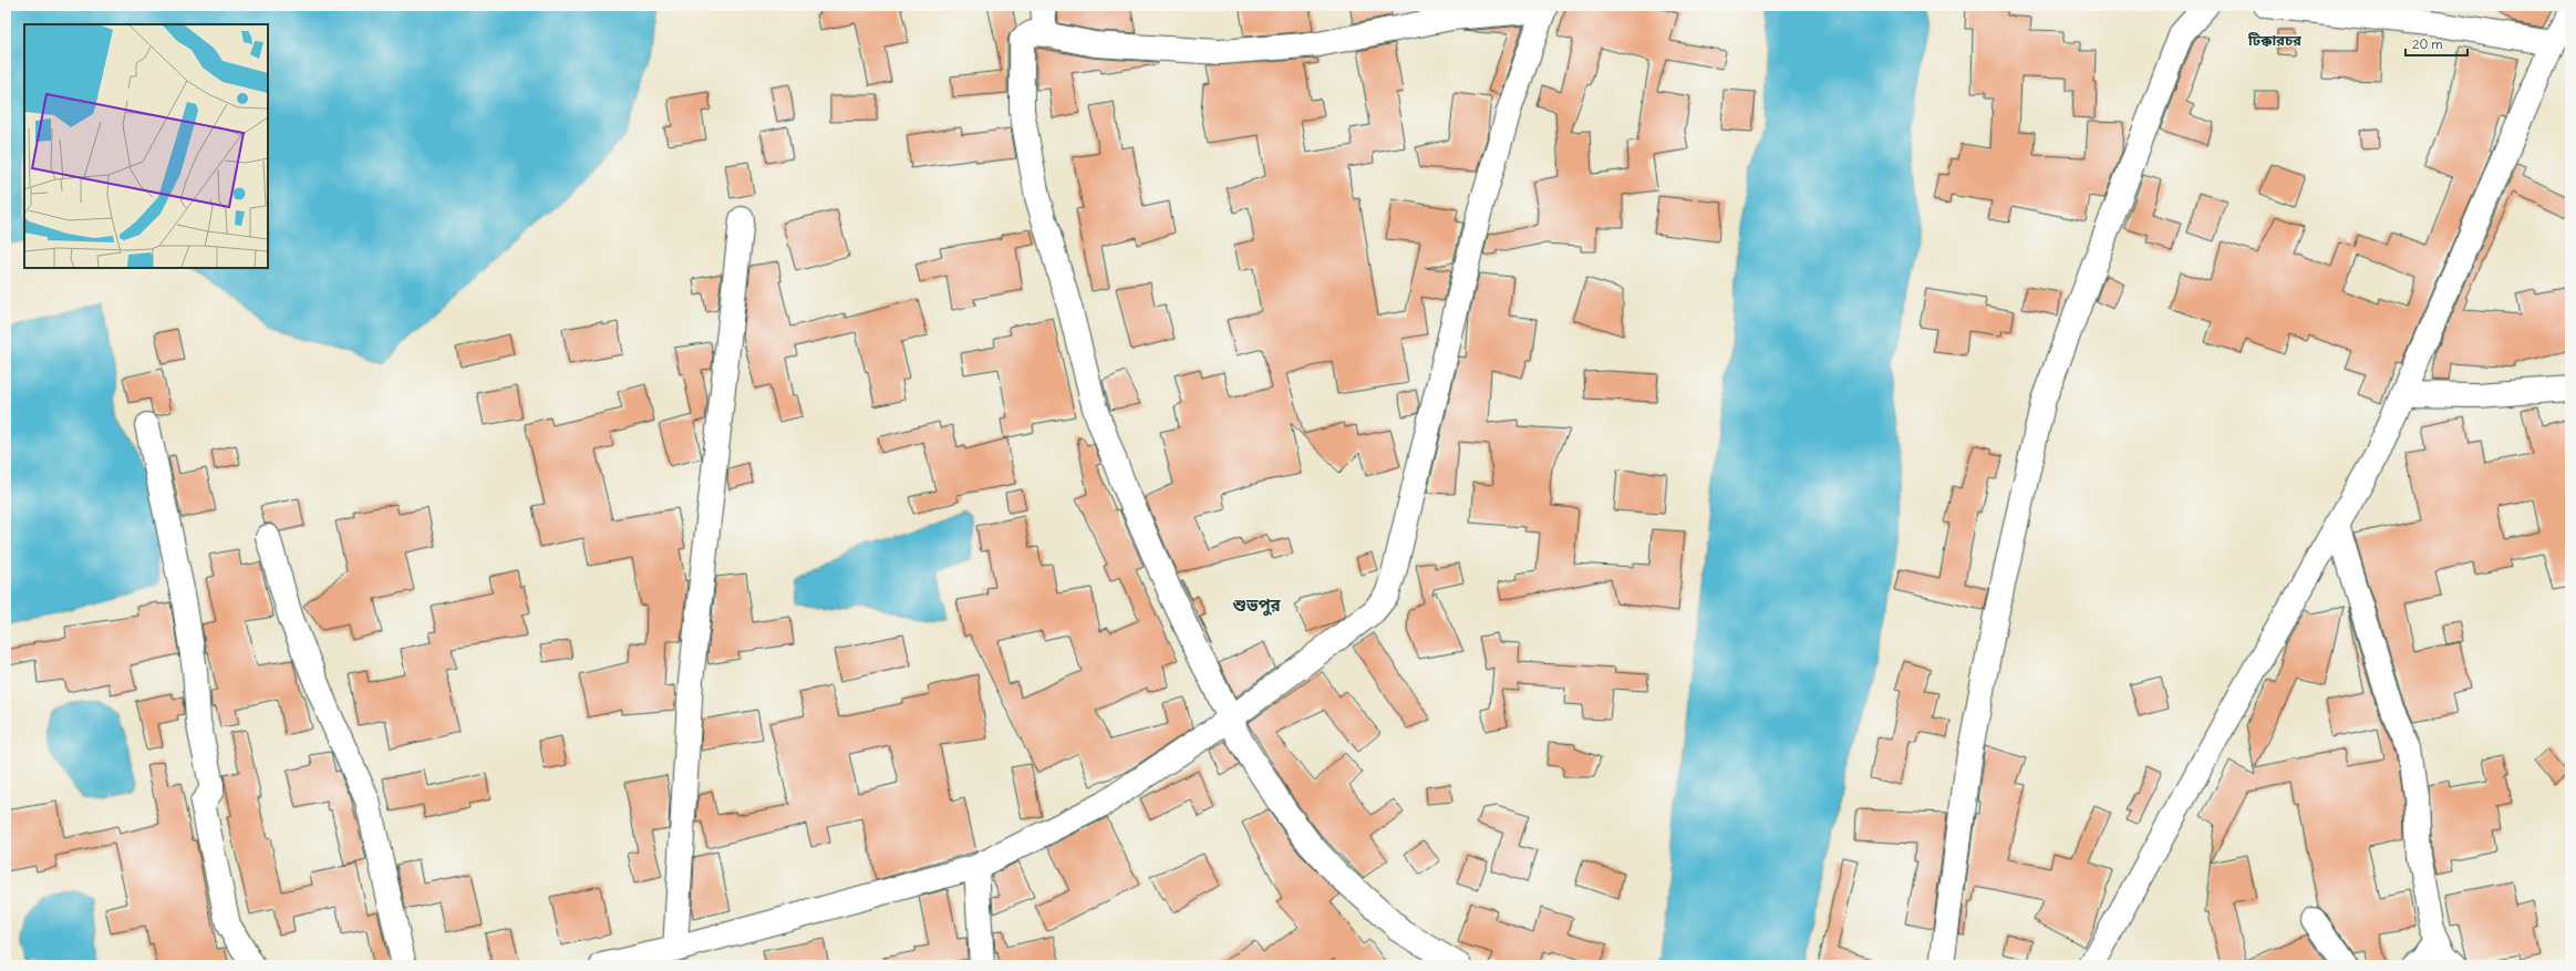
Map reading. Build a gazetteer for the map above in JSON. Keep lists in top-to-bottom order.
{
  "districts": ["টিক্কারচর", "শুভপুর"],
  "scale_bar": "20 m"
}
